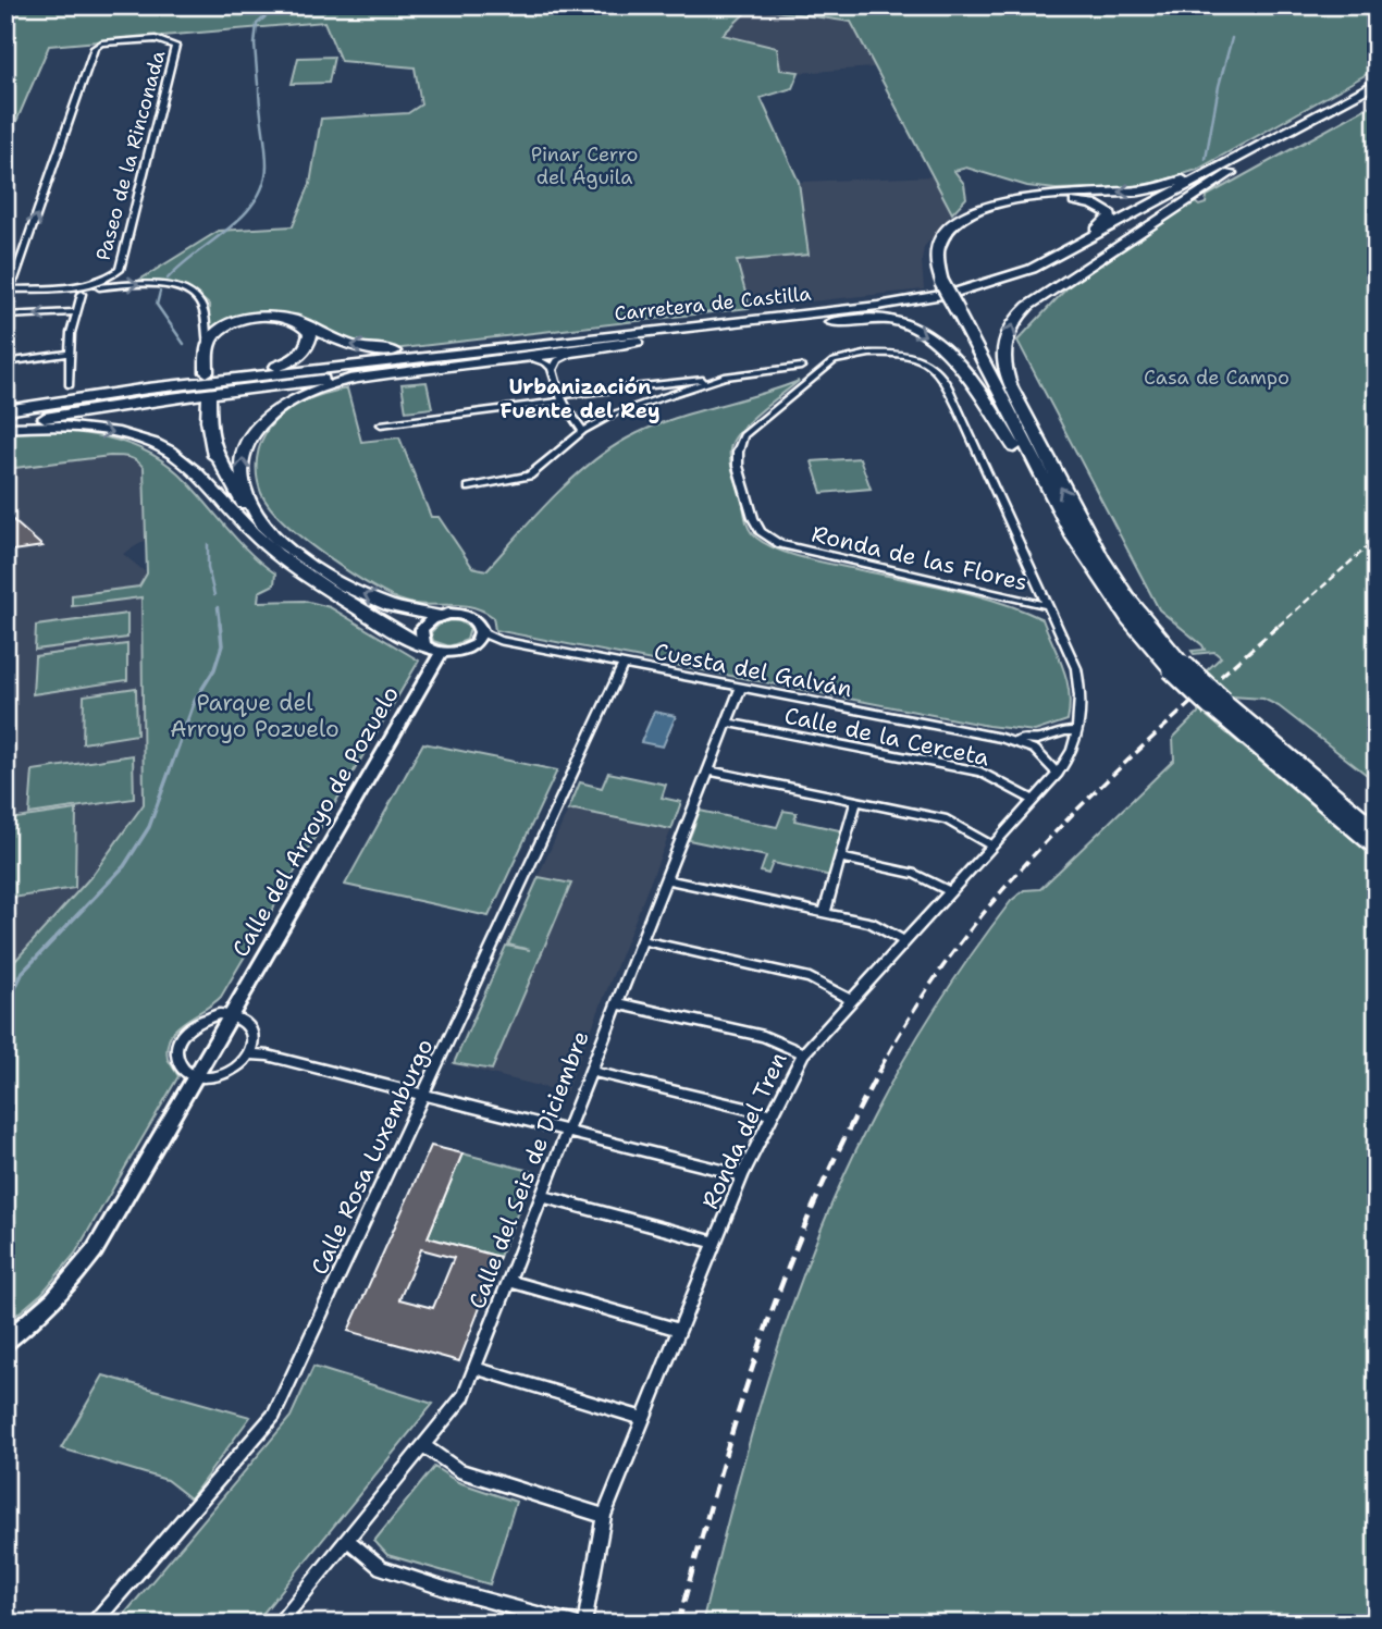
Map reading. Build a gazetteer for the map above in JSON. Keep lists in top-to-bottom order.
{
  "streets": {
    "highway": ["Carretera de Castilla"],
    "main road": ["Calle del Arroyo de Pozuelo"],
    "street": [
      "Paseo de la Rinconada",
      "Ronda de las Flores",
      "Cuesta del Galván",
      "Calle de la Cerceta",
      "Ronda del Tren",
      "Calle Rosa Luxemburgo",
      "Calle del Seis de Diciembre"
    ]
  },
  "crossings": [
    ["Ronda de las Flores", "Ronda del Tren"],
    ["Cuesta del Galván", "Calle del Arroyo de Pozuelo"],
    ["Cuesta del Galván", "Ronda del Tren"],
    ["Cuesta del Galván", "Calle Rosa Luxemburgo"],
    ["Cuesta del Galván", "Calle del Seis de Diciembre"],
    ["Calle de la Cerceta", "Ronda del Tren"],
    ["Calle de la Cerceta", "Calle del Seis de Diciembre"]
  ],
  "districts": ["Urbanización Fuente del Rey"],
  "parks": ["Pinar Cerro del Águila", "Casa de Campo", "Parque del Arroyo Pozuelo"]
}
